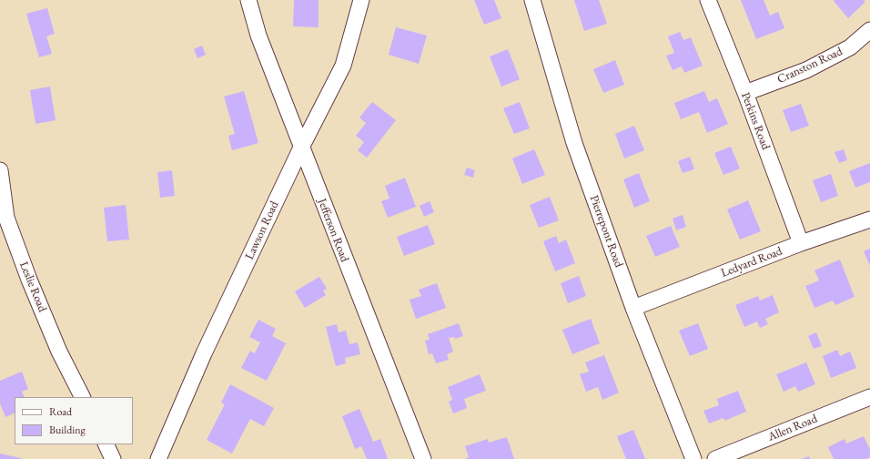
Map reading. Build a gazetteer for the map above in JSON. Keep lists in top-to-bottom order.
{
  "streets": {
    "street": [
      "Cranston Road",
      "Perkins Road",
      "Lawson Road",
      "Jefferson Road",
      "Pierrepont Road",
      "Ledyard Road",
      "Leslie Road",
      "Allen Road"
    ]
  },
  "crossings": [
    ["Cranston Road", "Perkins Road"],
    ["Perkins Road", "Ledyard Road"],
    ["Lawson Road", "Jefferson Road"],
    ["Pierrepont Road", "Ledyard Road"]
  ],
  "legend": ["Road", "Building"]
}
